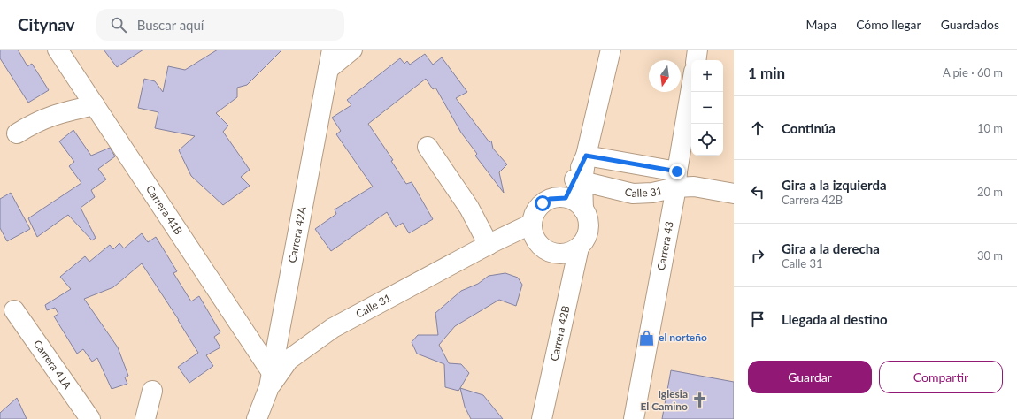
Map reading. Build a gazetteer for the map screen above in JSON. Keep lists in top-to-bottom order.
{
  "streets": {
    "street": [
      "Calle 31",
      "Carrera 41B",
      "Carrera 42A",
      "Carrera 43",
      "Carrera 42B",
      "Carrera 41A"
    ]
  },
  "crossings": [
    ["Calle 31", "Carrera 41B"],
    ["Calle 31", "Carrera 42A"],
    ["Calle 31", "Carrera 43"],
    ["Calle 31", "Carrera 42B"],
    ["Carrera 41B", "Carrera 42A"]
  ],
  "places": {
    "shop": ["el norteño"],
    "church": ["Iglesia El Camino"]
  },
  "north": "bottom",
  "page": {
    "header": "Citynav",
    "search": "Buscar aquí",
    "nav": ["Mapa", "Cómo llegar", "Guardados"],
    "heading": ["1 min", "A pie · 60 m"],
    "map_buttons": ["+", "−"],
    "list": [
      ["Continúa", "10 m"],
      ["Gira a la izquierda", "Carrera 42B", "20 m"],
      ["Gira a la derecha", "Calle 31", "30 m"],
      "Llegada al destino"
    ],
    "buttons": ["Guardar", "Compartir"]
  }
}
